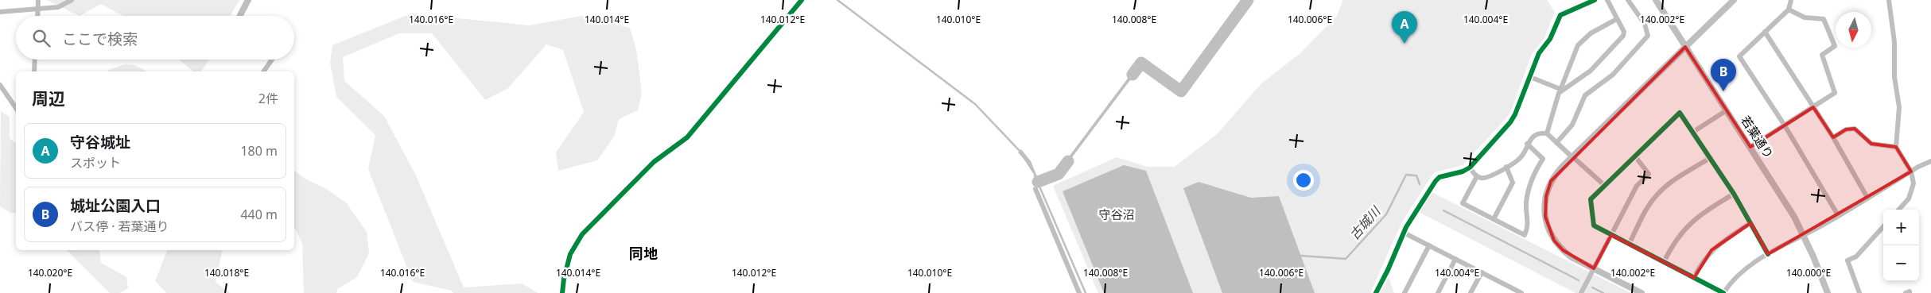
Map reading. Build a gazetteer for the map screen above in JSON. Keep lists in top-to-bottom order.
{
  "streets": {
    "street": ["若葉通り"]
  },
  "districts": ["同地"],
  "water": ["古城川"],
  "parks": ["守谷沼"],
  "north": "bottom",
  "page": {
    "pins": ["A", "B"],
    "search": "ここで検索",
    "heading": ["周辺", "2件"],
    "list": [
      {
        "mark": "A",
        "name": "守谷城址",
        "note": "スポット",
        "value": "180 m"
      },
      {
        "mark": "B",
        "name": "城址公園入口",
        "note": "バス停 · 若葉通り",
        "value": "440 m"
      }
    ],
    "map_buttons": ["+", "−"]
  },
  "coordinates": [
    "140.016°E",
    "140.014°E",
    "140.012°E",
    "140.010°E",
    "140.008°E",
    "140.006°E",
    "140.004°E",
    "140.002°E",
    "140.020°E",
    "140.018°E",
    "140.000°E"
  ]
}
